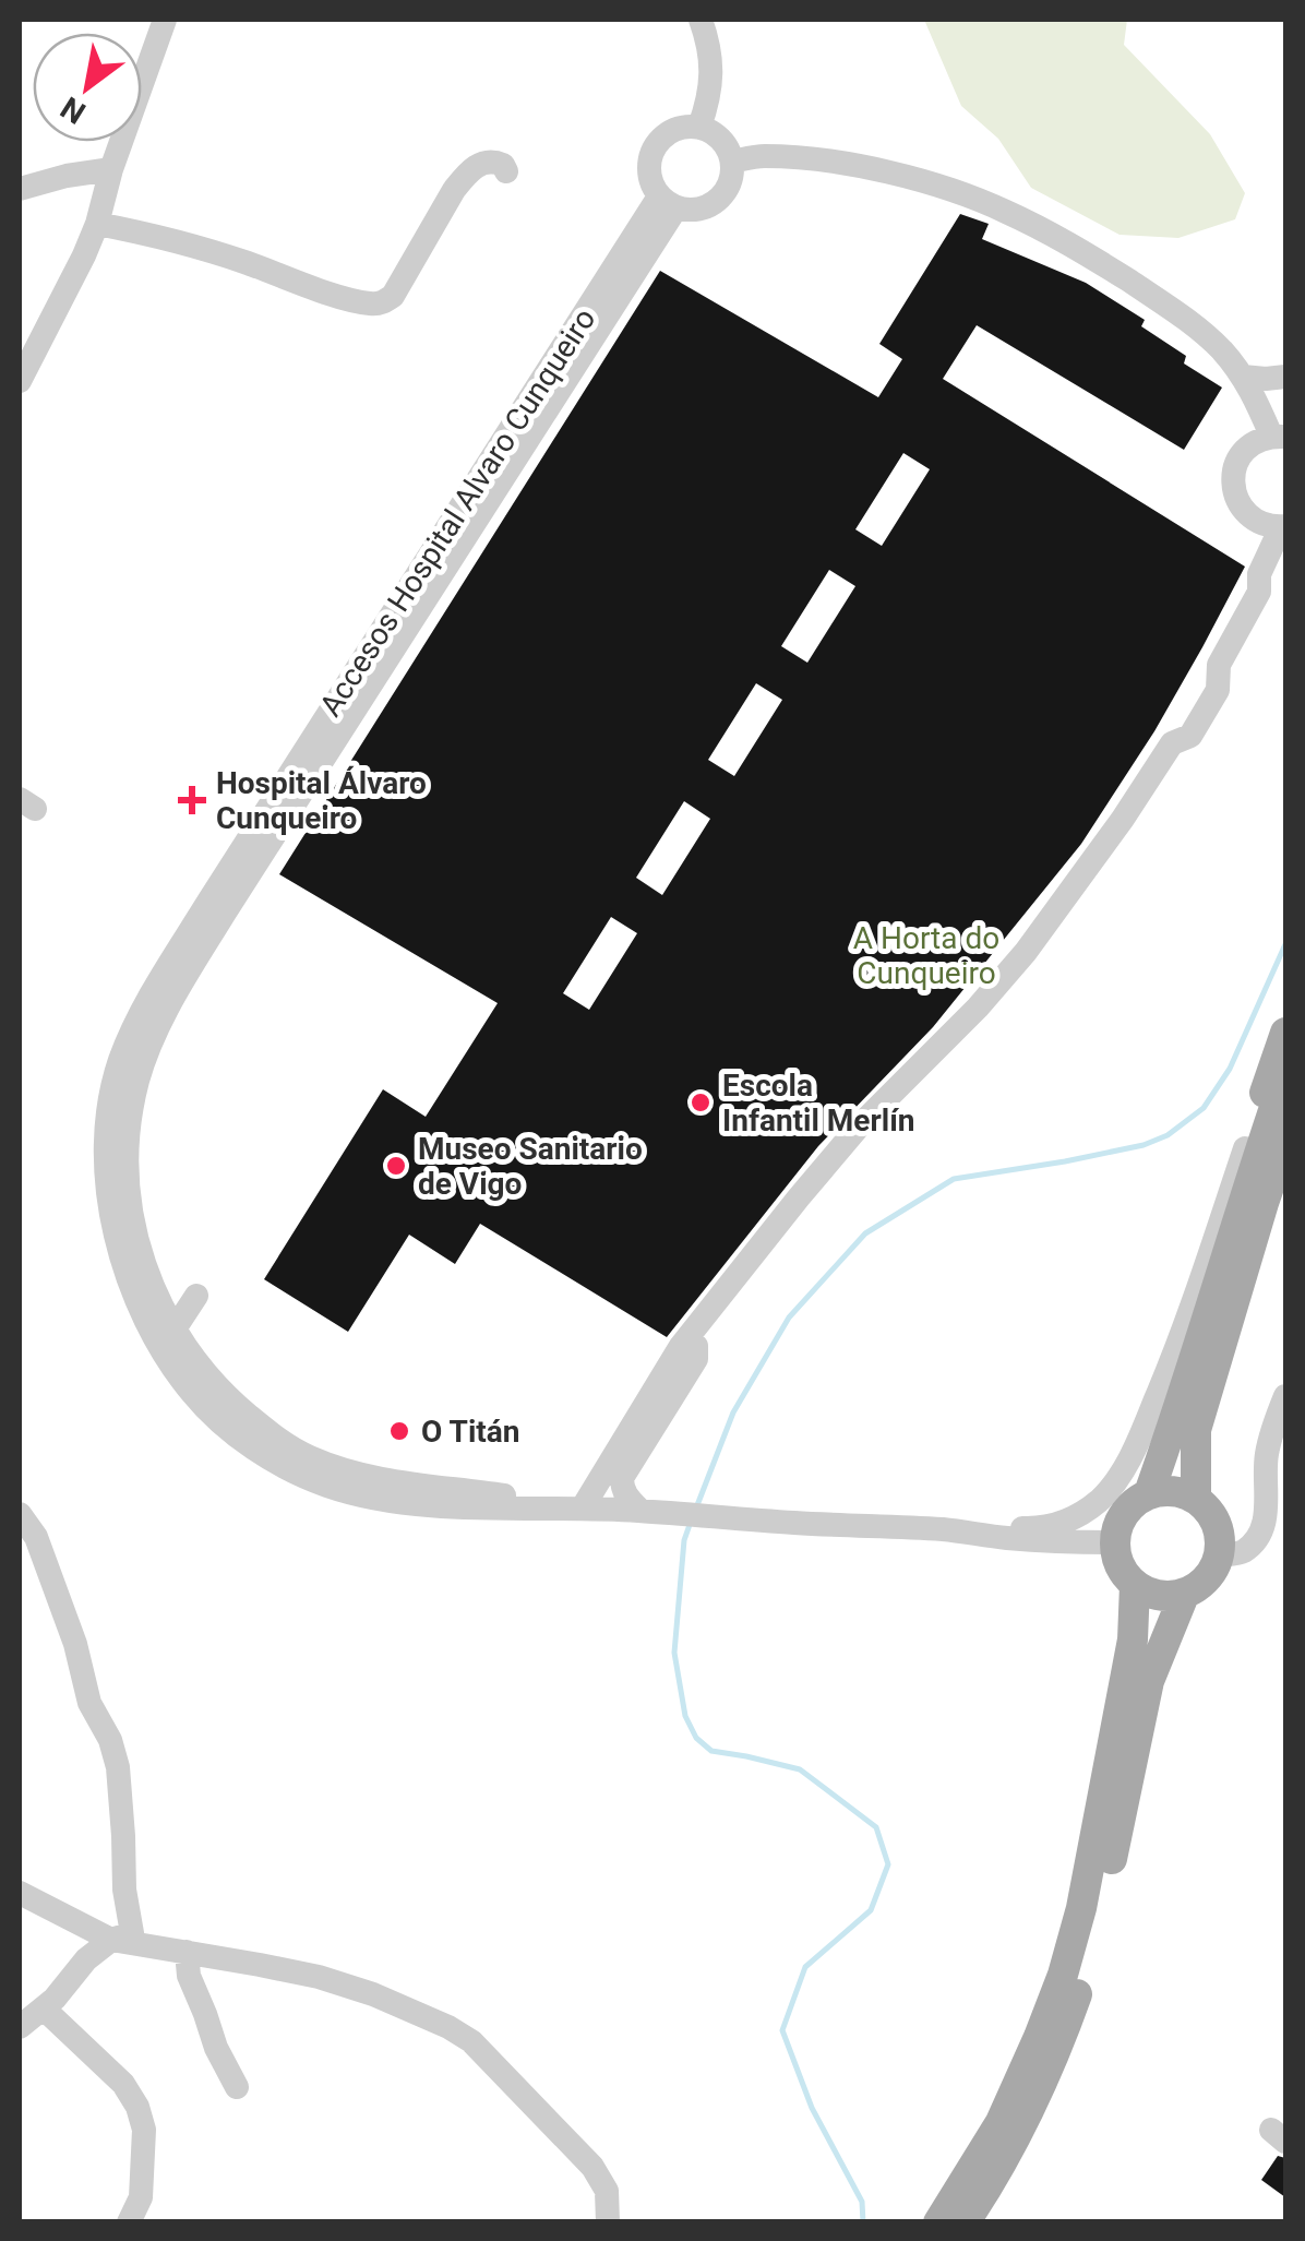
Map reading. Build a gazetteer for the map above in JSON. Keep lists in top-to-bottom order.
{
  "streets": {
    "street": ["Accesos Hospital Alvaro Cunqueiro"]
  },
  "parks": ["A Horta do Cunqueiro"],
  "places": {
    "health": ["Hospital Álvaro Cunqueiro"],
    "other": ["Escola Infantil Merlín", "Museo Sanitario de Vigo", "O Titán"]
  },
  "north": "bottom left"
}
